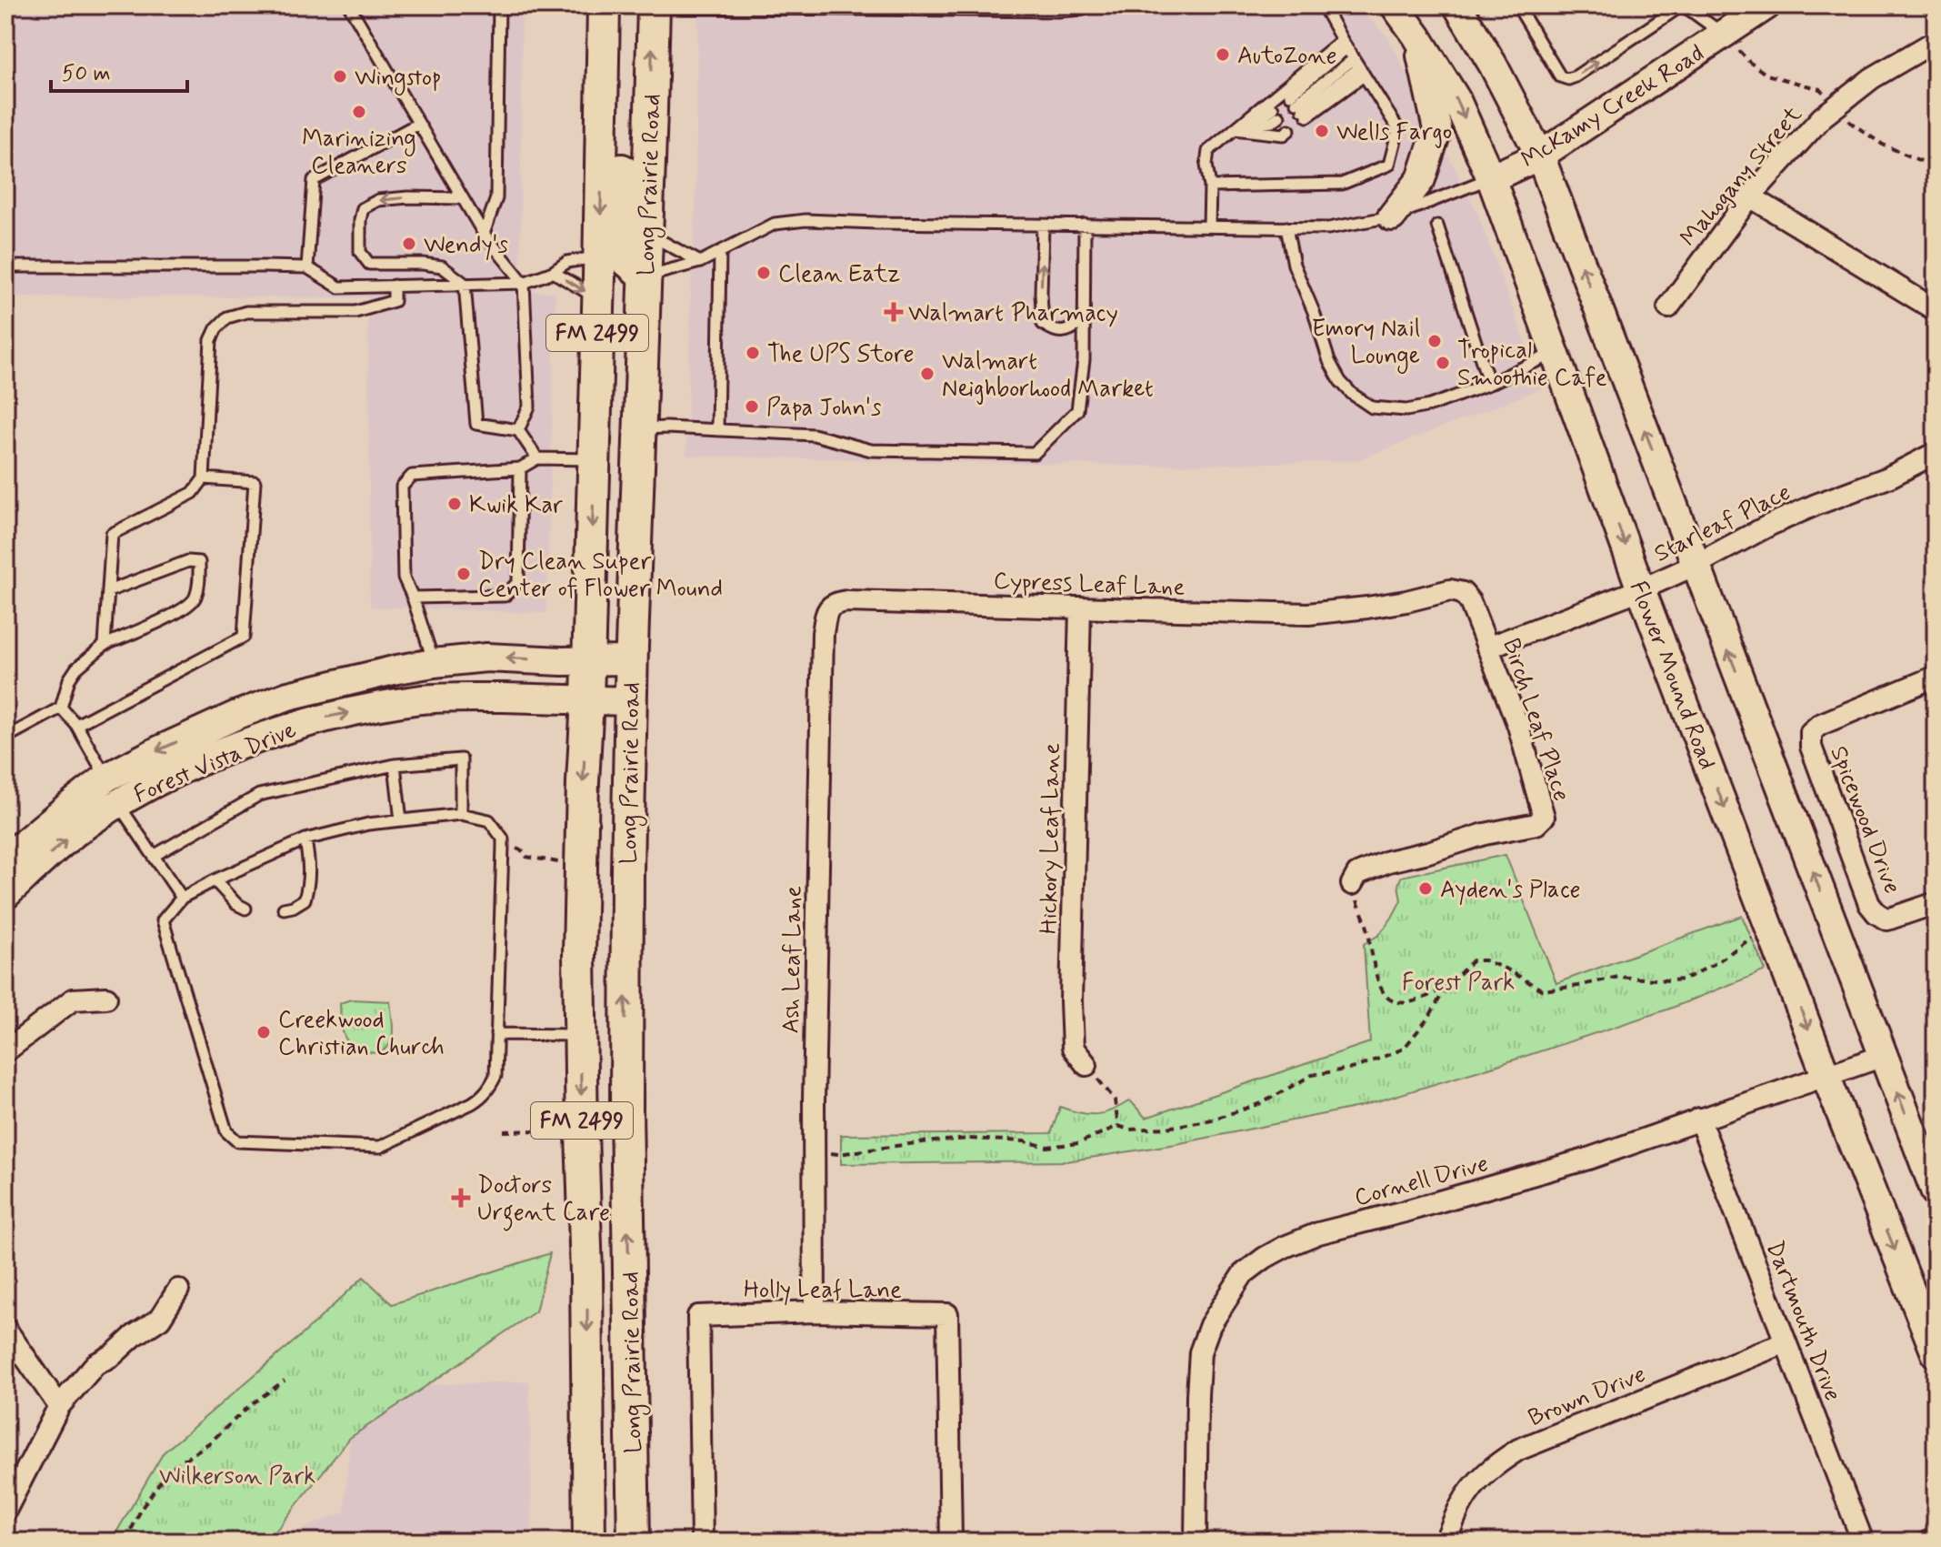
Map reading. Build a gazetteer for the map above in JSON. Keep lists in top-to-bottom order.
{
  "streets": {
    "main road": [
      "McKamy Creek Road",
      "Long Prairie Road",
      "FM 2499",
      "Flower Mound Road",
      "Forest Vista Drive"
    ],
    "street": [
      "Mahogany Street",
      "Starleaf Place",
      "Cypress Leaf Lane",
      "Birch Leaf Place",
      "Spicewood Drive",
      "Hickory Leaf Lane",
      "Ash Leaf Lane",
      "Cornell Drive",
      "Holly Leaf Lane",
      "Dartmouth Drive",
      "Brown Drive"
    ]
  },
  "crossings": [
    ["McKamy Creek Road", "Flower Mound Road"],
    ["Long Prairie Road", "Forest Vista Drive"],
    ["Starleaf Place", "Flower Mound Road"],
    ["Starleaf Place", "Birch Leaf Place"],
    ["Cypress Leaf Lane", "Birch Leaf Place"],
    ["Cypress Leaf Lane", "Hickory Leaf Lane"],
    ["Cypress Leaf Lane", "Ash Leaf Lane"],
    ["Flower Mound Road", "Cornell Drive"],
    ["Ash Leaf Lane", "Holly Leaf Lane"],
    ["Cornell Drive", "Dartmouth Drive"],
    ["Dartmouth Drive", "Brown Drive"]
  ],
  "parks": ["Forest Park", "Wilkerson Park"],
  "places": {
    "other": [
      "AutoZone",
      "Wingstop",
      "Marinizing Cleaners",
      "Wells Fargo",
      "Wendy's",
      "Clean Eatz",
      "Emory Nail Lounge",
      "The UPS Store",
      "Tropical Smoothie Cafe",
      "Walmart Neighborhood Market",
      "Papa John's",
      "Kwik Kar",
      "Dry Clean Super Center of Flower Mound",
      "Ayden's Place",
      "Creekwood Christian Church"
    ],
    "health": ["Walmart Pharmacy", "Doctors Urgent Care"]
  },
  "scale_bar": "50 m"
}
